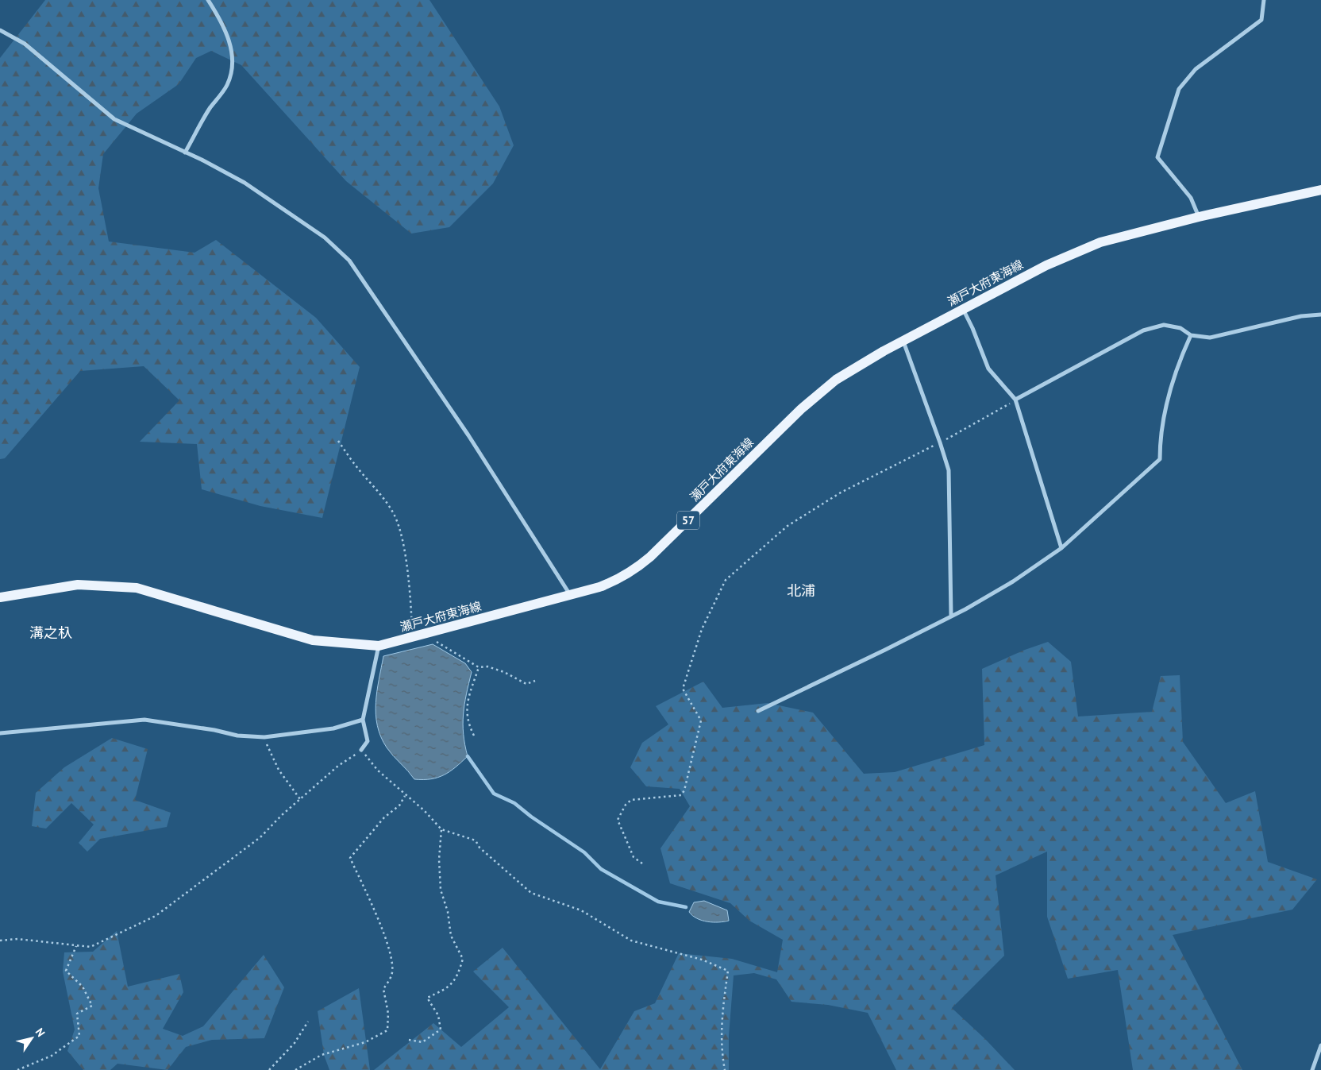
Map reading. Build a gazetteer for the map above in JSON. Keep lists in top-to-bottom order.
{
  "streets": {
    "main road": ["瀬戸大府東海線", "57"]
  },
  "districts": ["北浦", "溝之杁"],
  "north": "top right"
}
